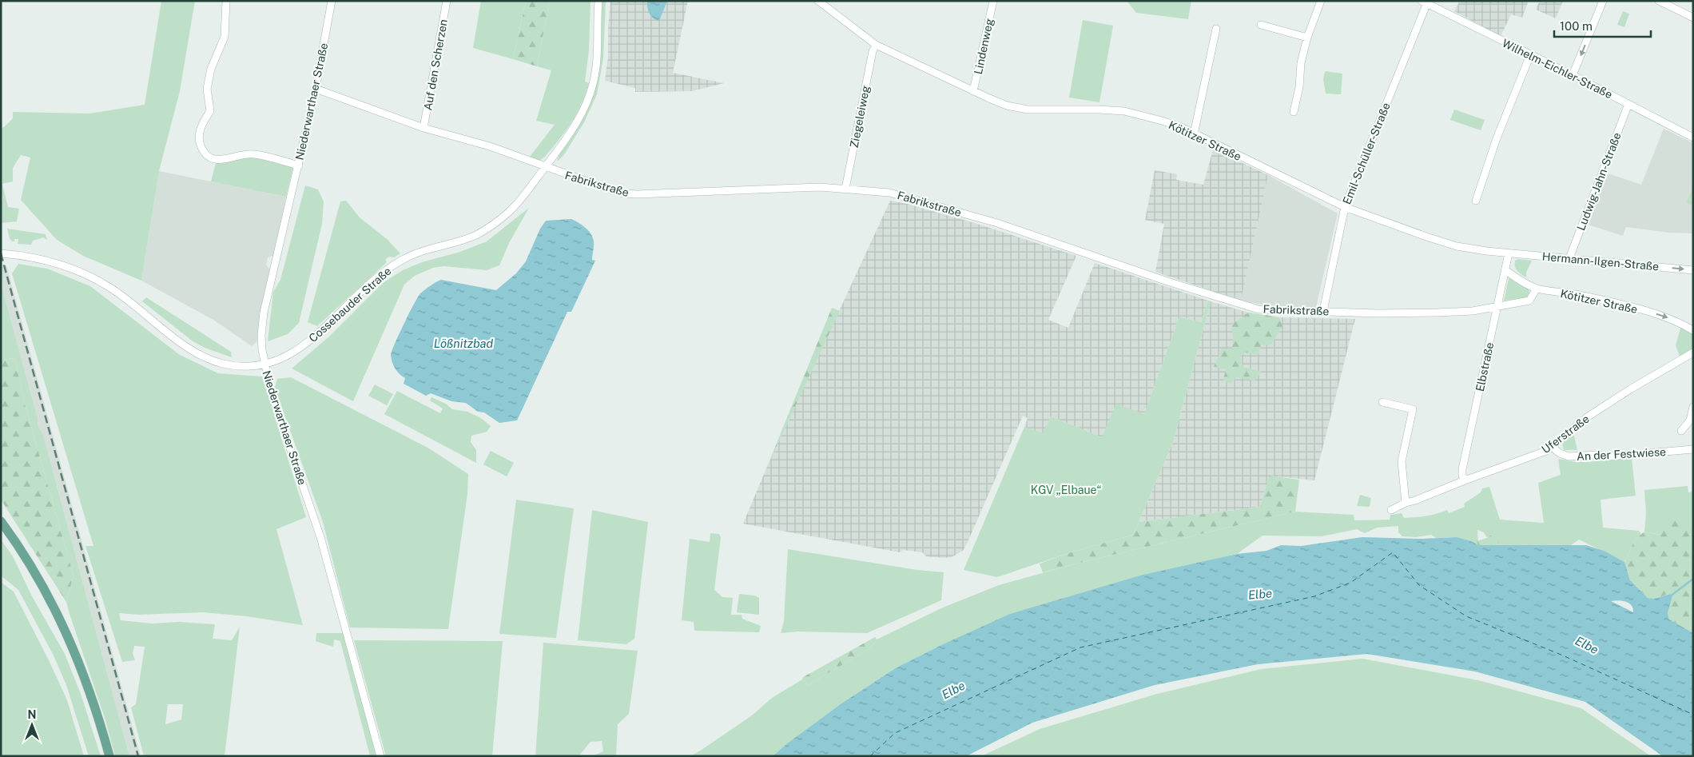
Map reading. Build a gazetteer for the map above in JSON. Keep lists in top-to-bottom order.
{
  "streets": {
    "street": [
      "Lindenweg",
      "Auf den Scherzen",
      "Wilhelm-Eichler-Straße",
      "Niederwarthaer Straße",
      "Ziegeleiweg",
      "Kötitzer Straße",
      "Emil-Schüller-Straße",
      "Ludwig-Jahn-Straße",
      "Fabrikstraße",
      "Hermann-Ilgen-Straße",
      "Cossebauder Straße",
      "Elbstraße",
      "Uferstraße",
      "An der Festwiese"
    ]
  },
  "crossings": [
    ["Lindenweg", "Kötitzer Straße"],
    ["Auf den Scherzen", "Fabrikstraße"],
    ["Wilhelm-Eichler-Straße", "Emil-Schüller-Straße"],
    ["Wilhelm-Eichler-Straße", "Ludwig-Jahn-Straße"],
    ["Niederwarthaer Straße", "Fabrikstraße"],
    ["Niederwarthaer Straße", "Cossebauder Straße"],
    ["Ziegeleiweg", "Kötitzer Straße"],
    ["Ziegeleiweg", "Fabrikstraße"],
    ["Kötitzer Straße", "Emil-Schüller-Straße"],
    ["Kötitzer Straße", "Fabrikstraße"],
    ["Kötitzer Straße", "Hermann-Ilgen-Straße"],
    ["Kötitzer Straße", "Elbstraße"],
    ["Emil-Schüller-Straße", "Fabrikstraße"],
    ["Ludwig-Jahn-Straße", "Hermann-Ilgen-Straße"],
    ["Fabrikstraße", "Cossebauder Straße"],
    ["Fabrikstraße", "Elbstraße"],
    ["Hermann-Ilgen-Straße", "Elbstraße"],
    ["Elbstraße", "Uferstraße"],
    ["Uferstraße", "An der Festwiese"]
  ],
  "one_way": ["Hermann-Ilgen-Straße"],
  "water": ["Lößnitzbad", "Elbe"],
  "parks": ["KGV „Elbaue“"],
  "scale_bar": "100 m",
  "north": "top"
}
